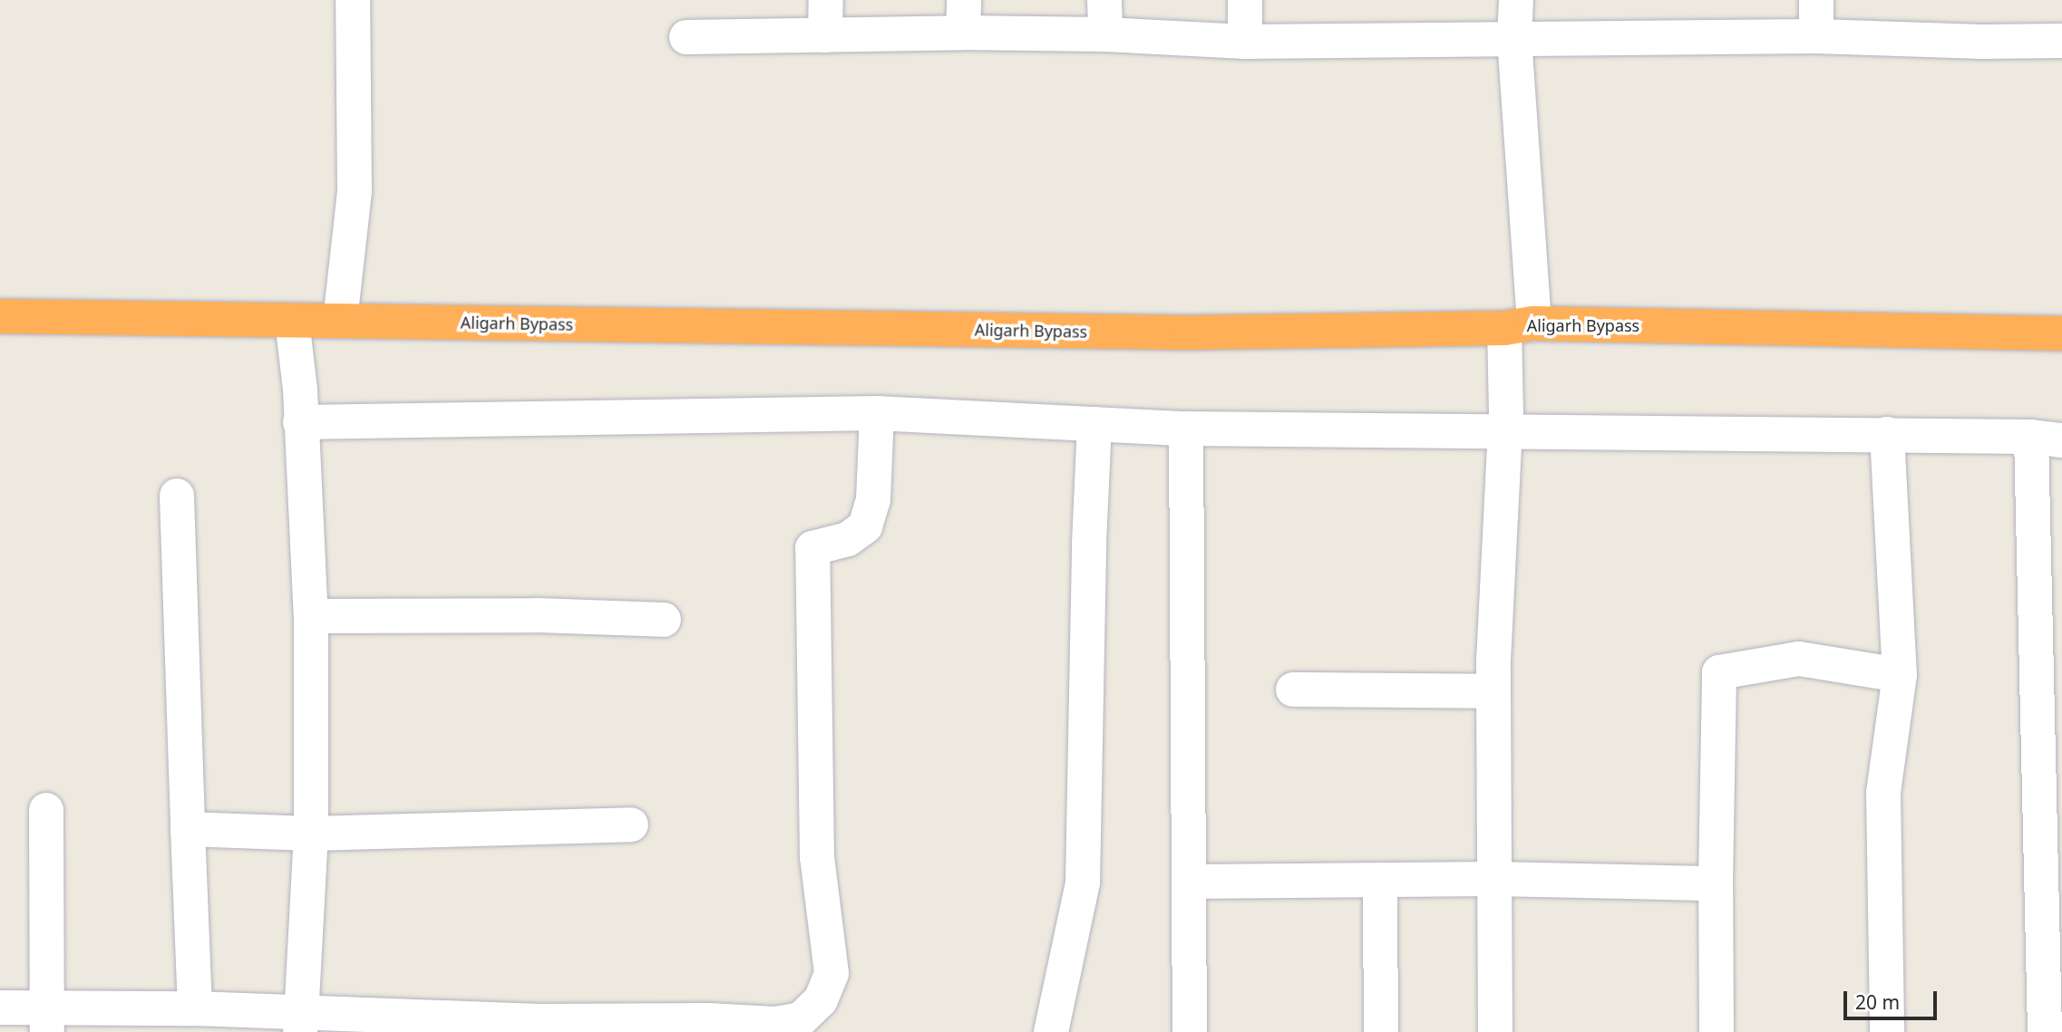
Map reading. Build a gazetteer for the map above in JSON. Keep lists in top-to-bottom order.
{
  "streets": {
    "highway": ["Aligarh Bypass"]
  },
  "scale_bar": "20 m"
}
